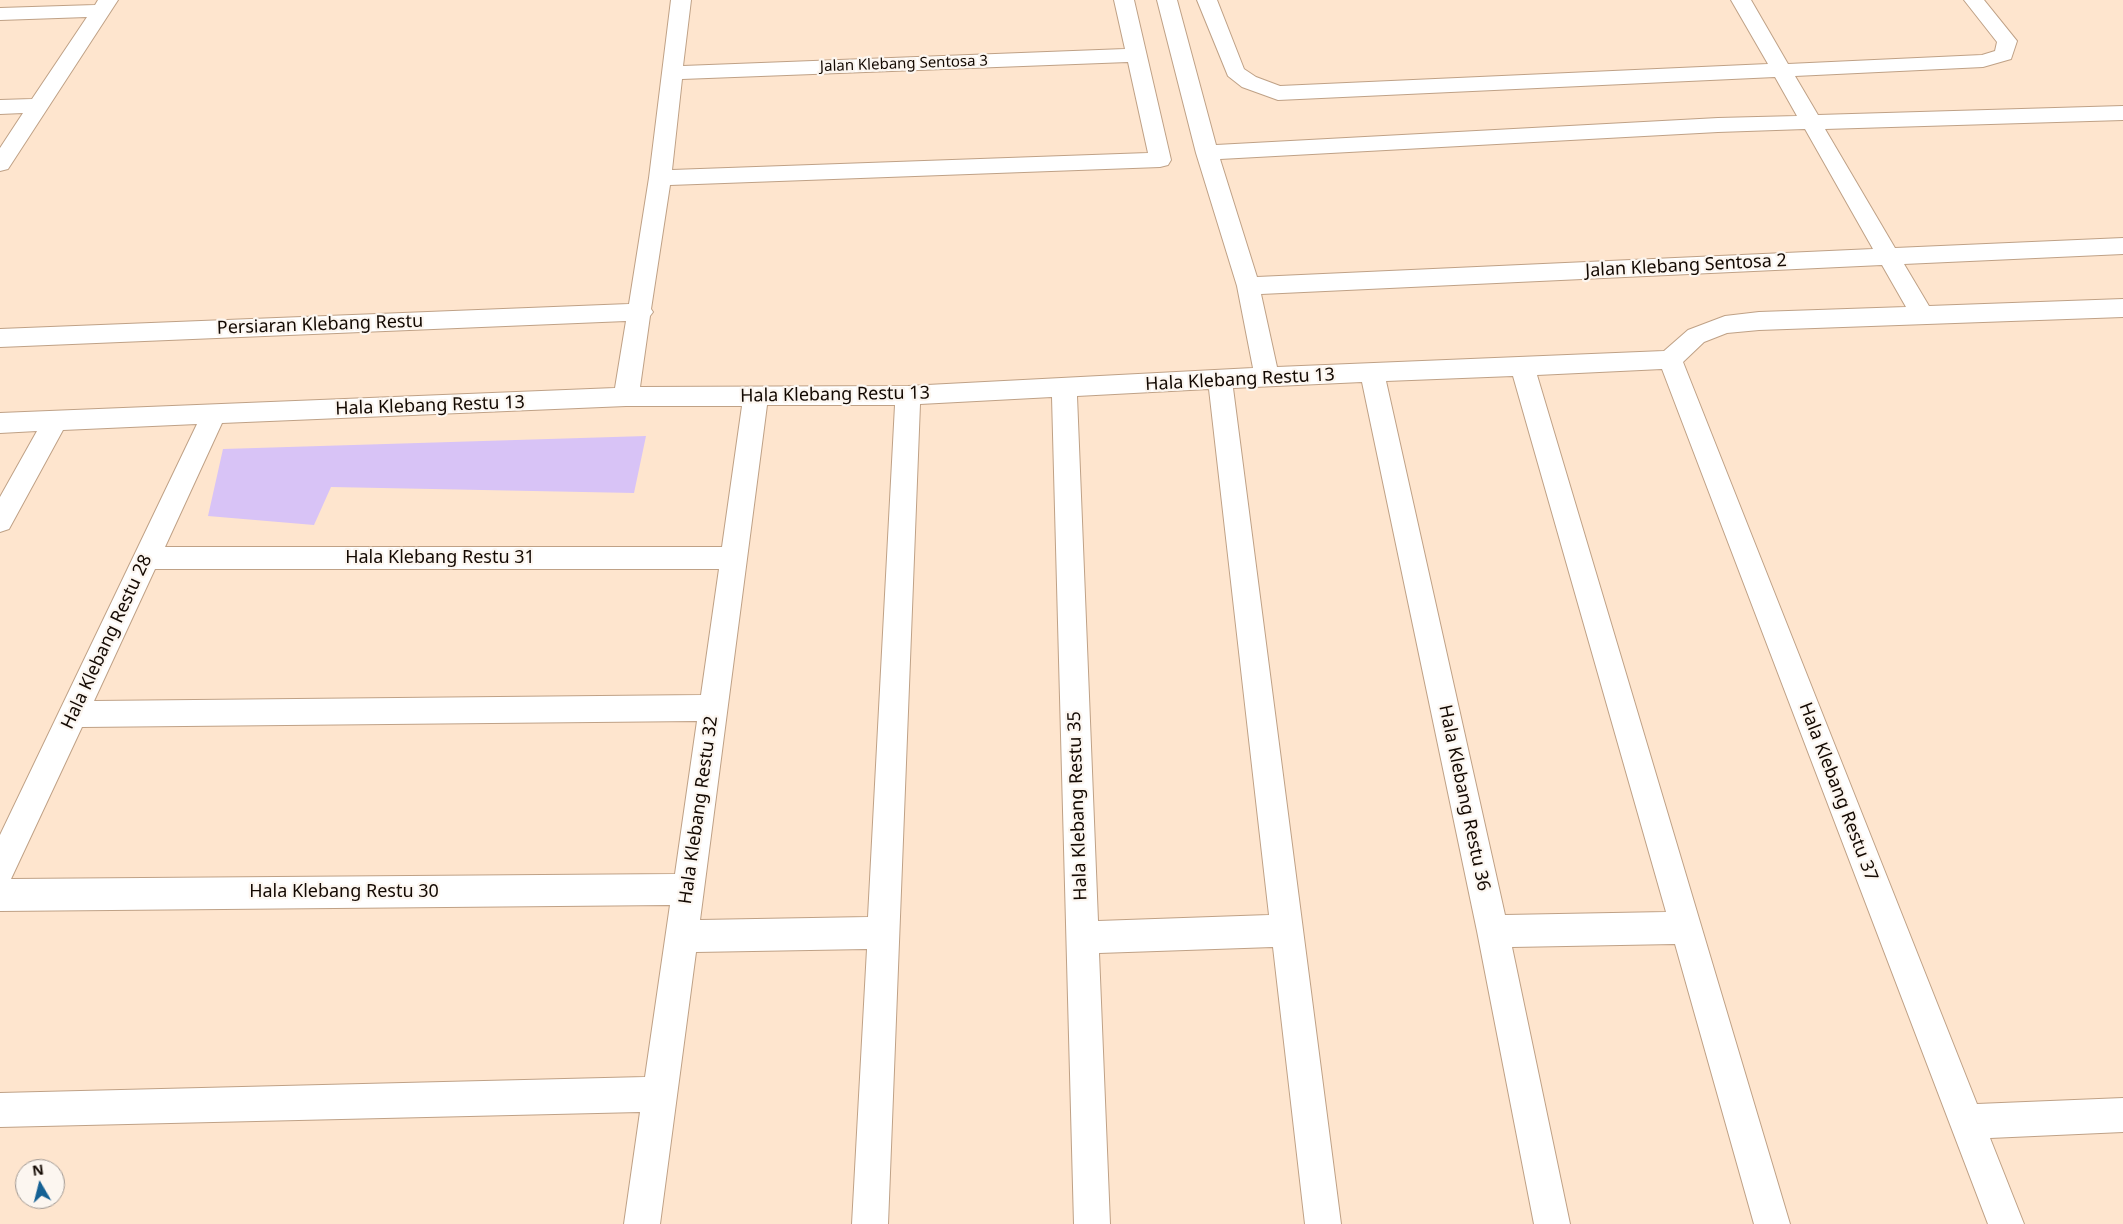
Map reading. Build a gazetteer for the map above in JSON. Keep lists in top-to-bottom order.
{
  "streets": {
    "street": [
      "Jalan Klebang Sentosa 3",
      "Jalan Klebang Sentosa 2",
      "Persiaran Klebang Restu",
      "Hala Klebang Restu 13",
      "Hala Klebang Restu 31",
      "Hala Klebang Restu 28",
      "Hala Klebang Restu 37",
      "Hala Klebang Restu 36",
      "Hala Klebang Restu 35",
      "Hala Klebang Restu 32",
      "Hala Klebang Restu 30"
    ]
  },
  "crossings": [
    ["Hala Klebang Restu 13", "Hala Klebang Restu 28"],
    ["Hala Klebang Restu 13", "Hala Klebang Restu 37"],
    ["Hala Klebang Restu 13", "Hala Klebang Restu 36"],
    ["Hala Klebang Restu 13", "Hala Klebang Restu 35"],
    ["Hala Klebang Restu 13", "Hala Klebang Restu 32"],
    ["Hala Klebang Restu 31", "Hala Klebang Restu 28"],
    ["Hala Klebang Restu 31", "Hala Klebang Restu 32"],
    ["Hala Klebang Restu 32", "Hala Klebang Restu 30"]
  ],
  "north": "top"
}
